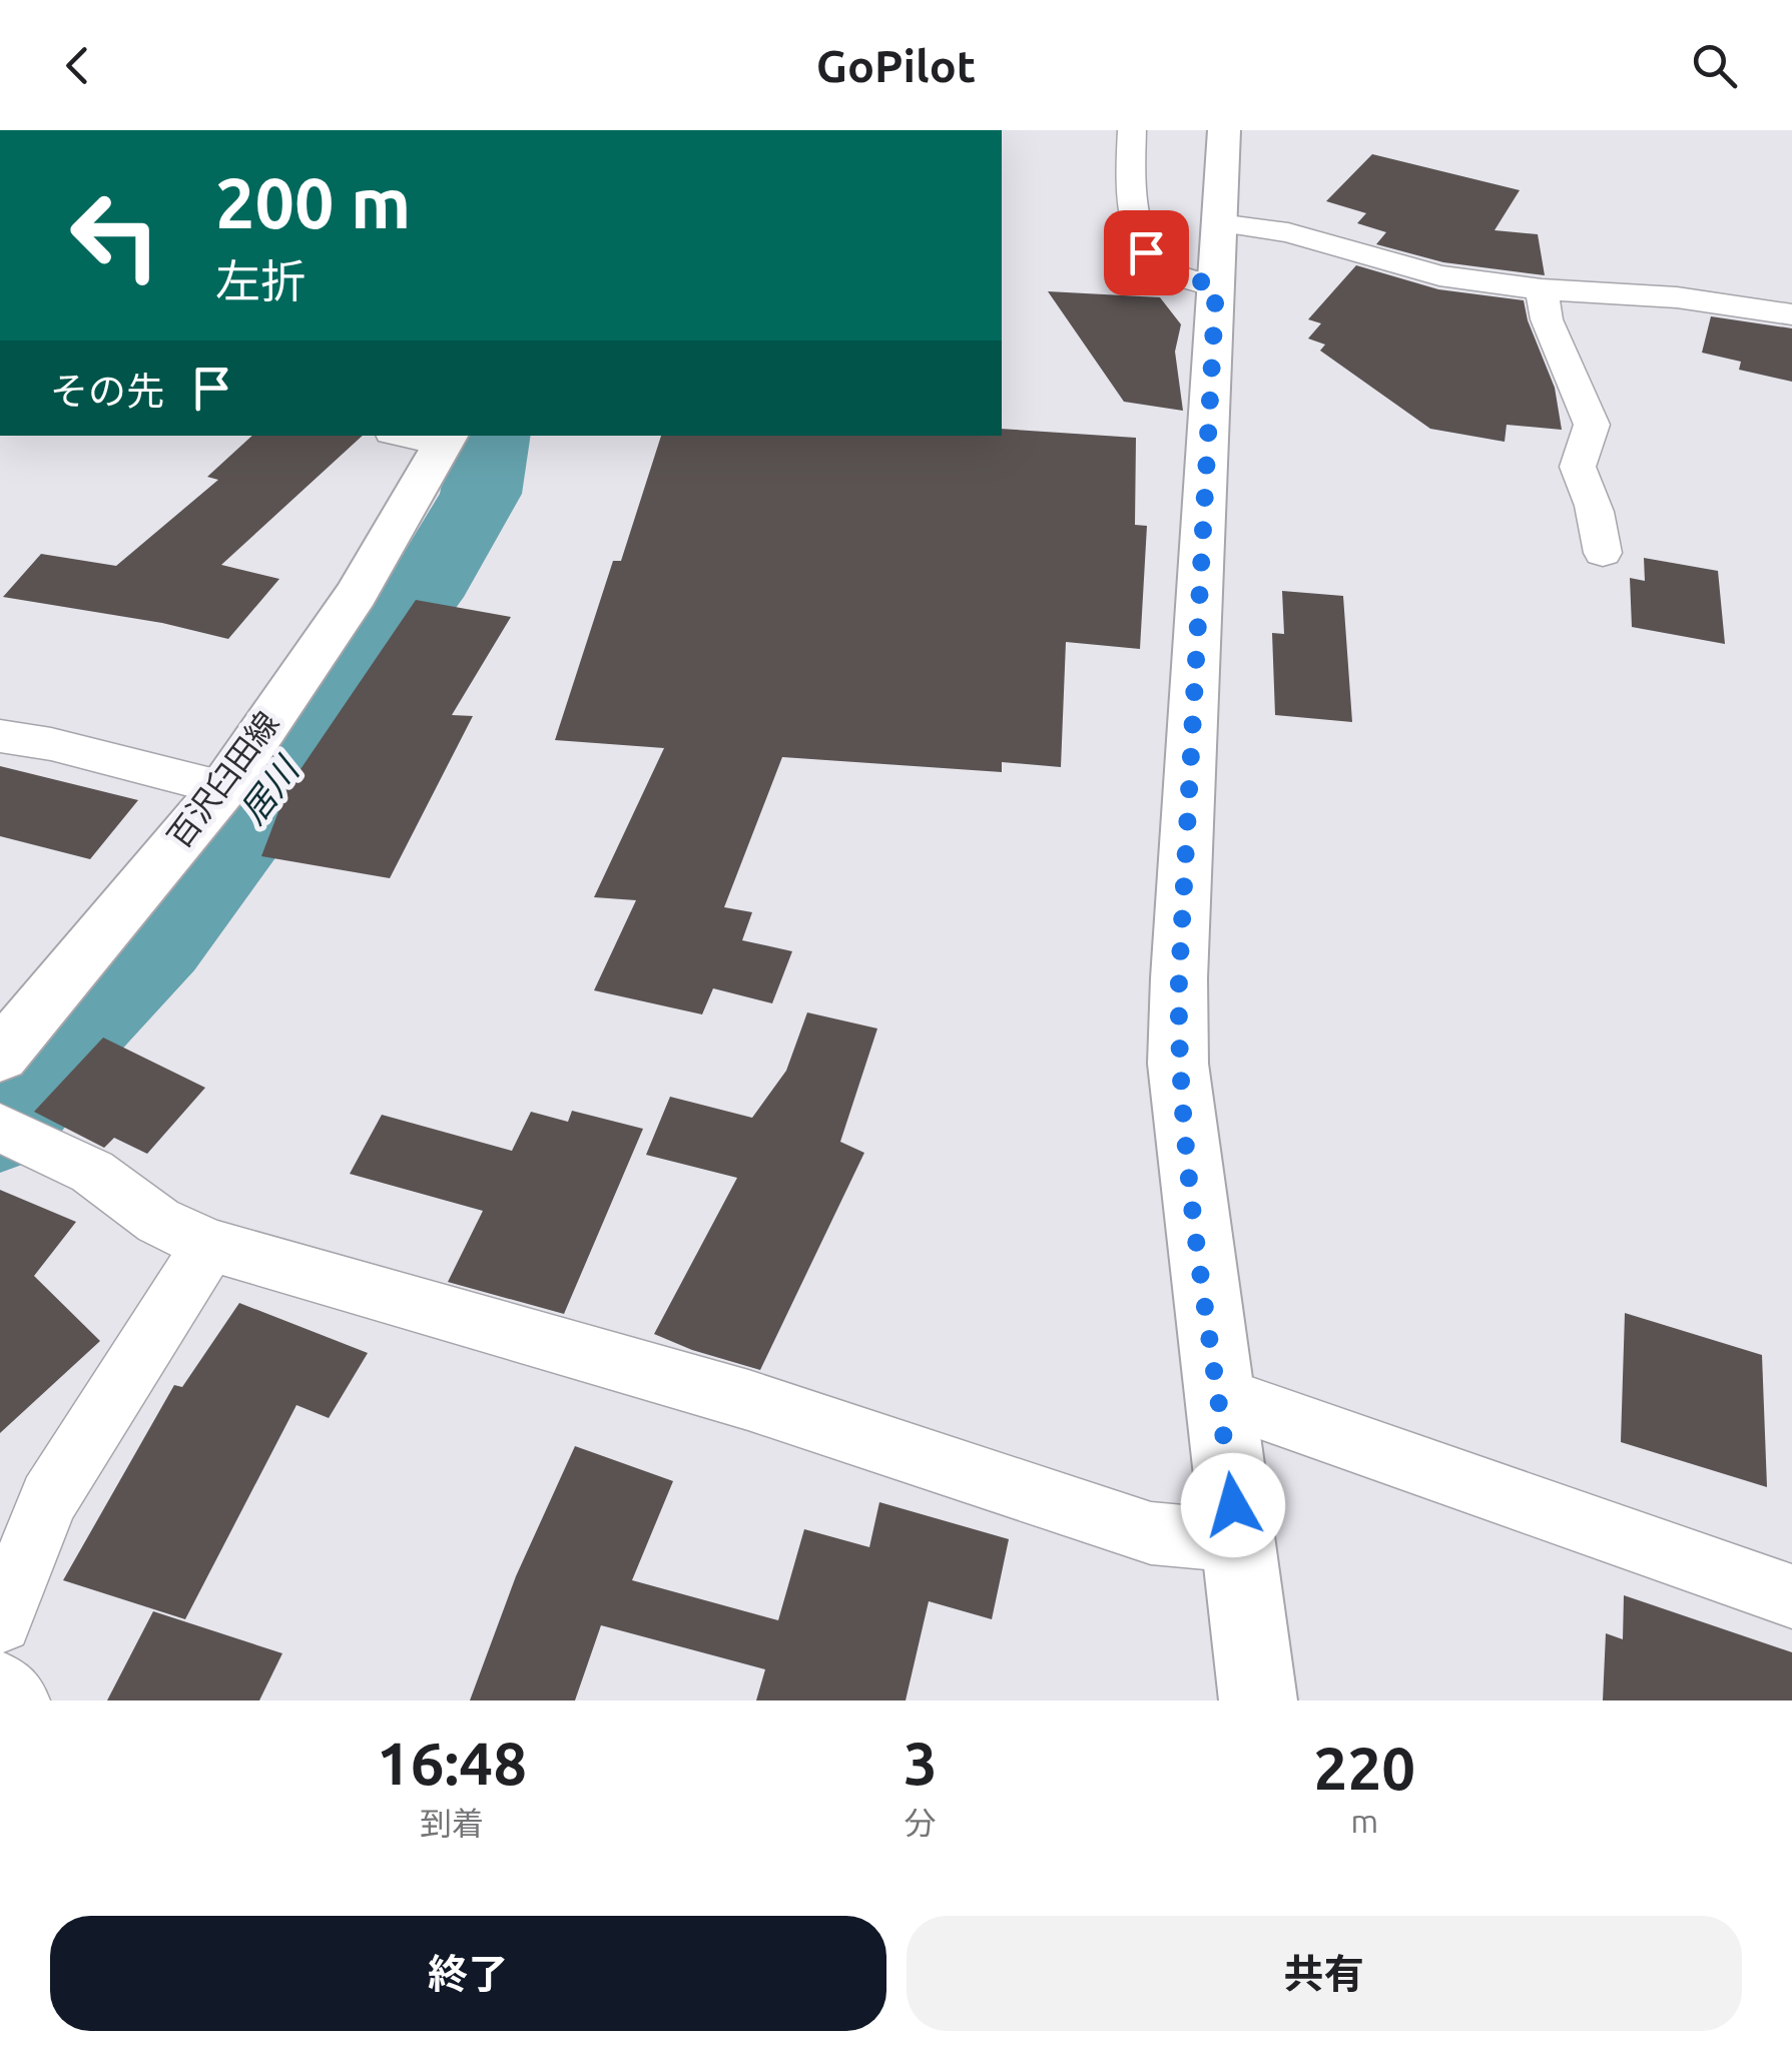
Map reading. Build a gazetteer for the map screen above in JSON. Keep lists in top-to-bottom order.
{
  "streets": {
    "main road": ["百沢臼田線"]
  },
  "water": ["居川"],
  "page": {
    "header": "GoPilot",
    "turn": ["200 m", "左折"],
    "then": "その先",
    "eta": [
      "16:48",
      "到着",
      "3",
      "分",
      "220",
      "m"
    ],
    "buttons": ["終了", "共有"]
  }
}
